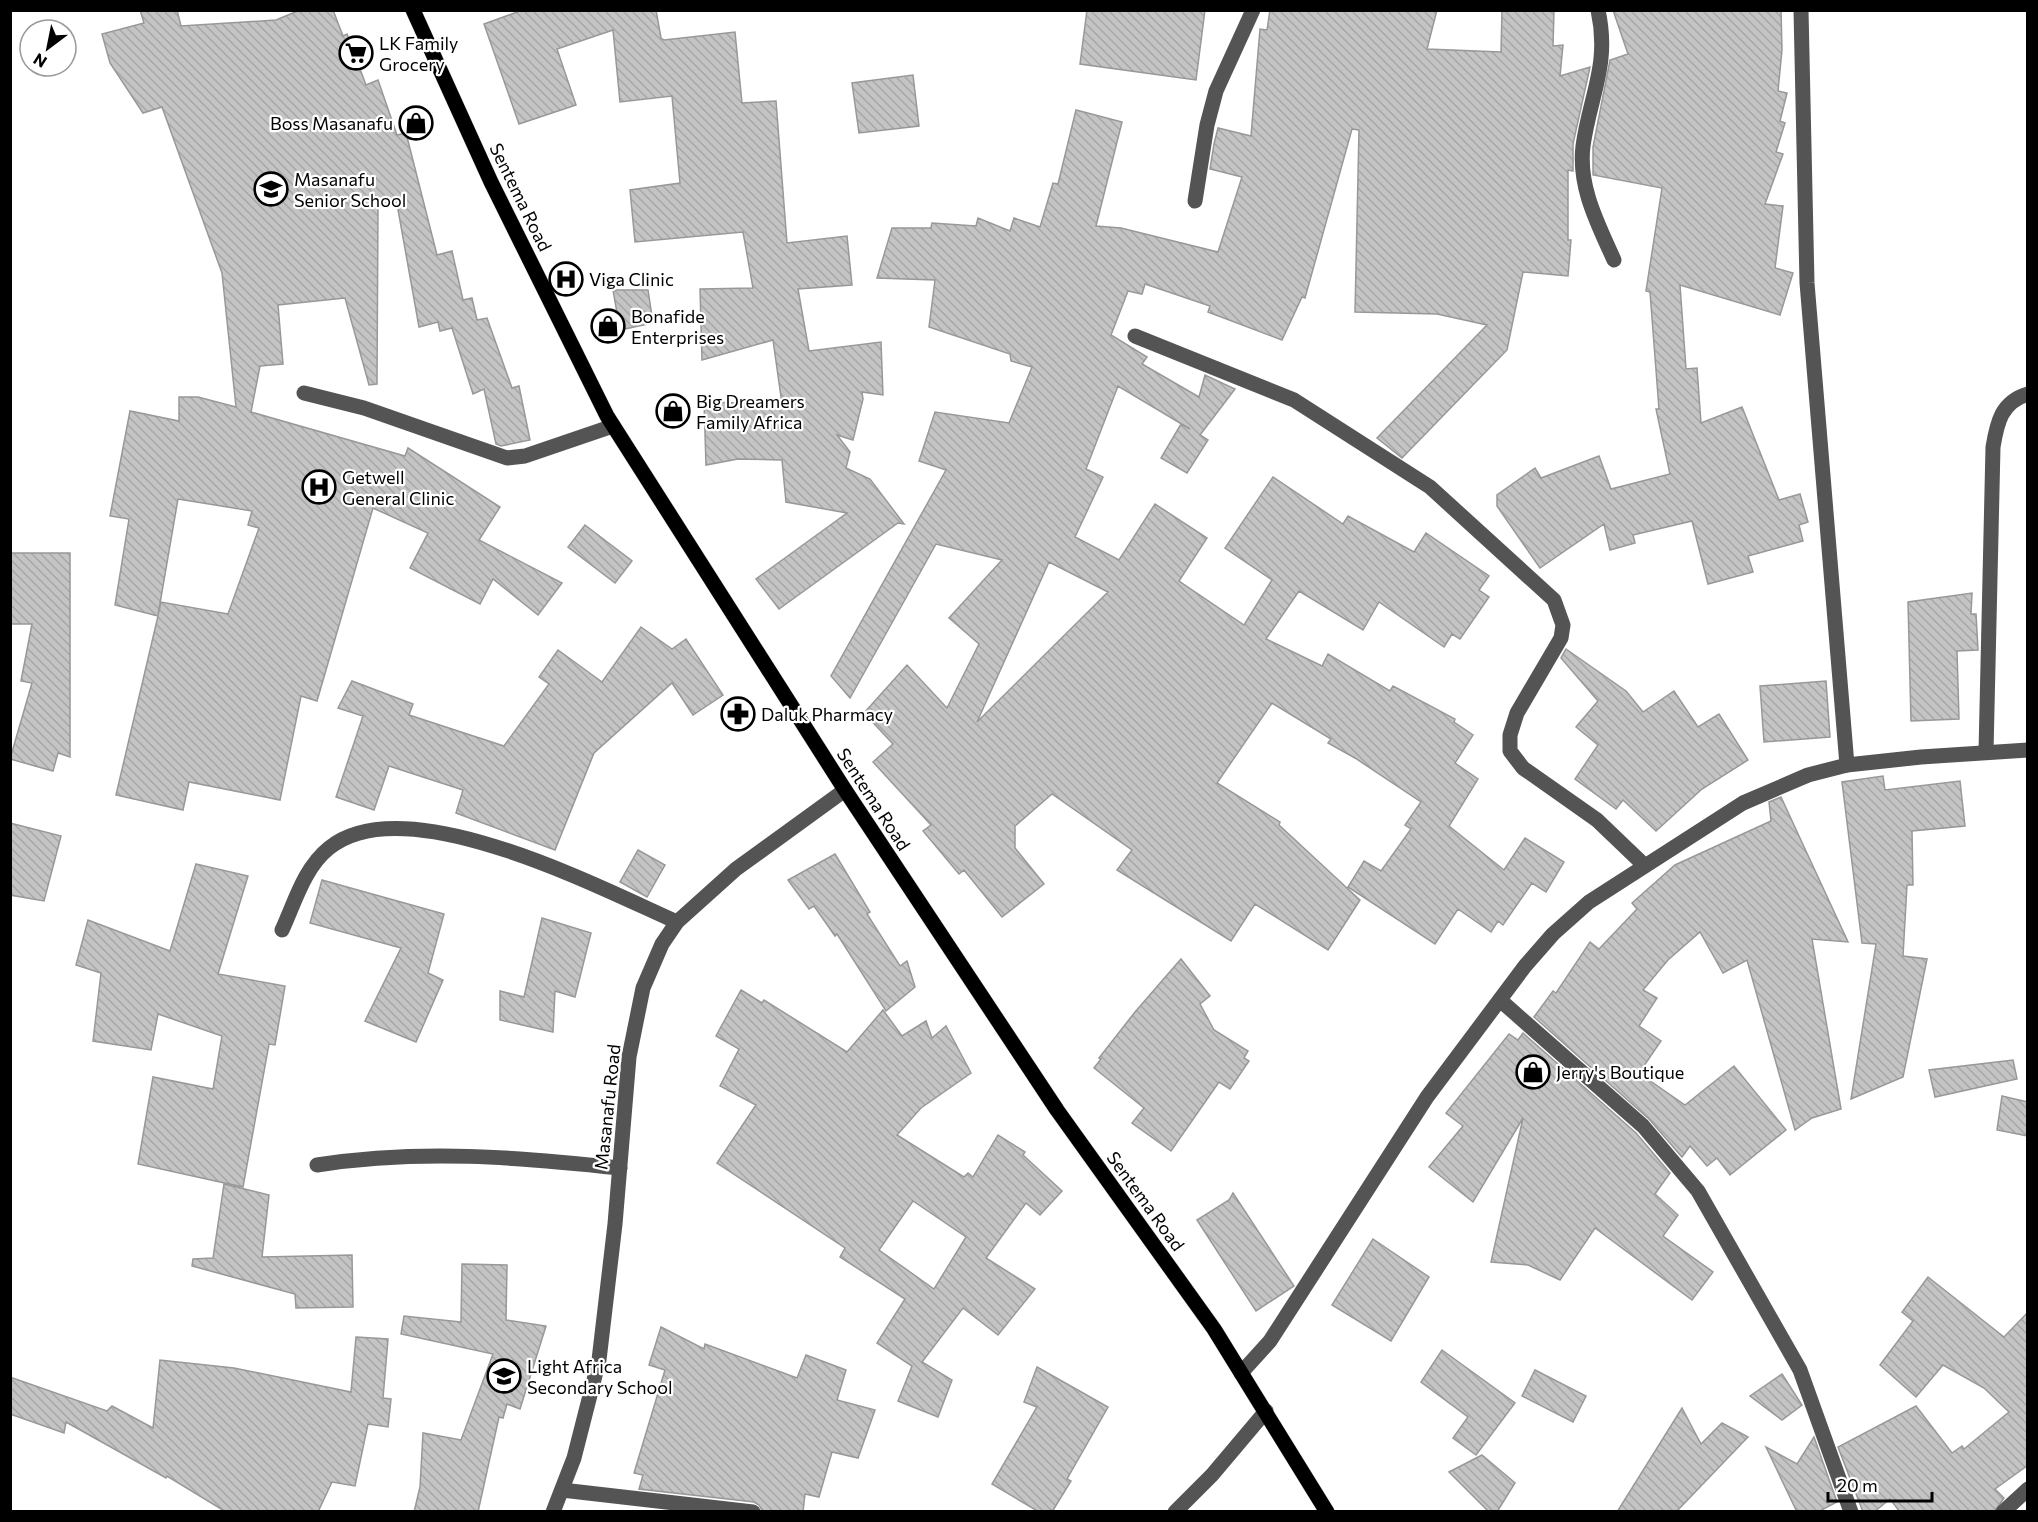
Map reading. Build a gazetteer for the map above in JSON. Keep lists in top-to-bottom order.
{
  "streets": {
    "main road": ["Sentema Road"],
    "street": ["Masanafu Road"]
  },
  "crossings": [
    ["Sentema Road", "Masanafu Road"]
  ],
  "places": {
    "supermarket": ["LK Family Grocery"],
    "shop": [
      "Boss Masanafu",
      "Bonafide Enterprises",
      "Big Dreamers Family Africa",
      "Jerry's Boutique"
    ],
    "school or university": ["Masanafu Senior School", "Light Africa Secondary School"],
    "hospital": ["Viga Clinic", "Getwell General Clinic"],
    "pharmacy": ["Daluk Pharmacy"]
  },
  "scale_bar": "20 m",
  "north": "bottom left"
}
